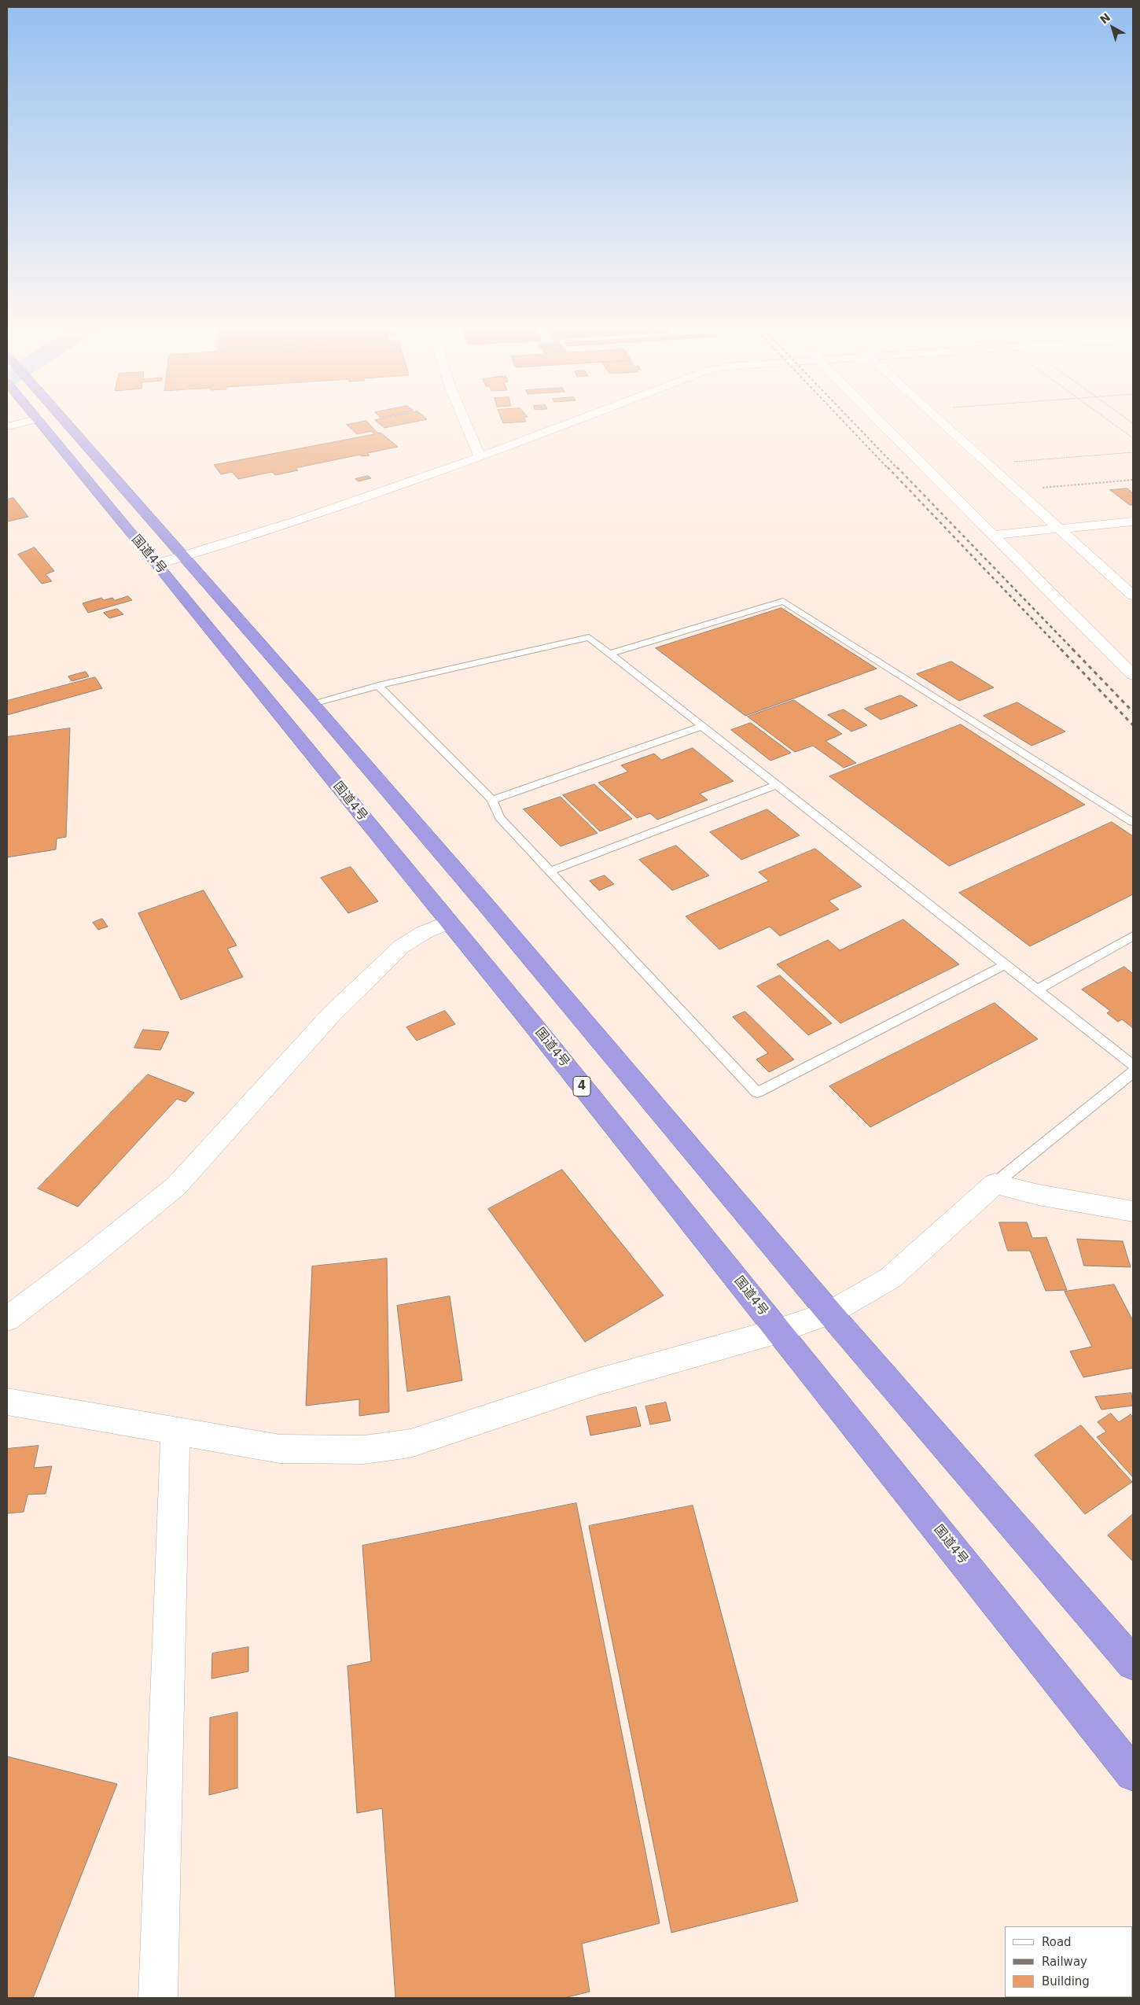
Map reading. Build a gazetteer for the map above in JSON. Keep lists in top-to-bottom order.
{
  "streets": {
    "highway": ["国道4号", "4"]
  },
  "legend": ["Road", "Railway", "Building"],
  "north": "top left"
}
